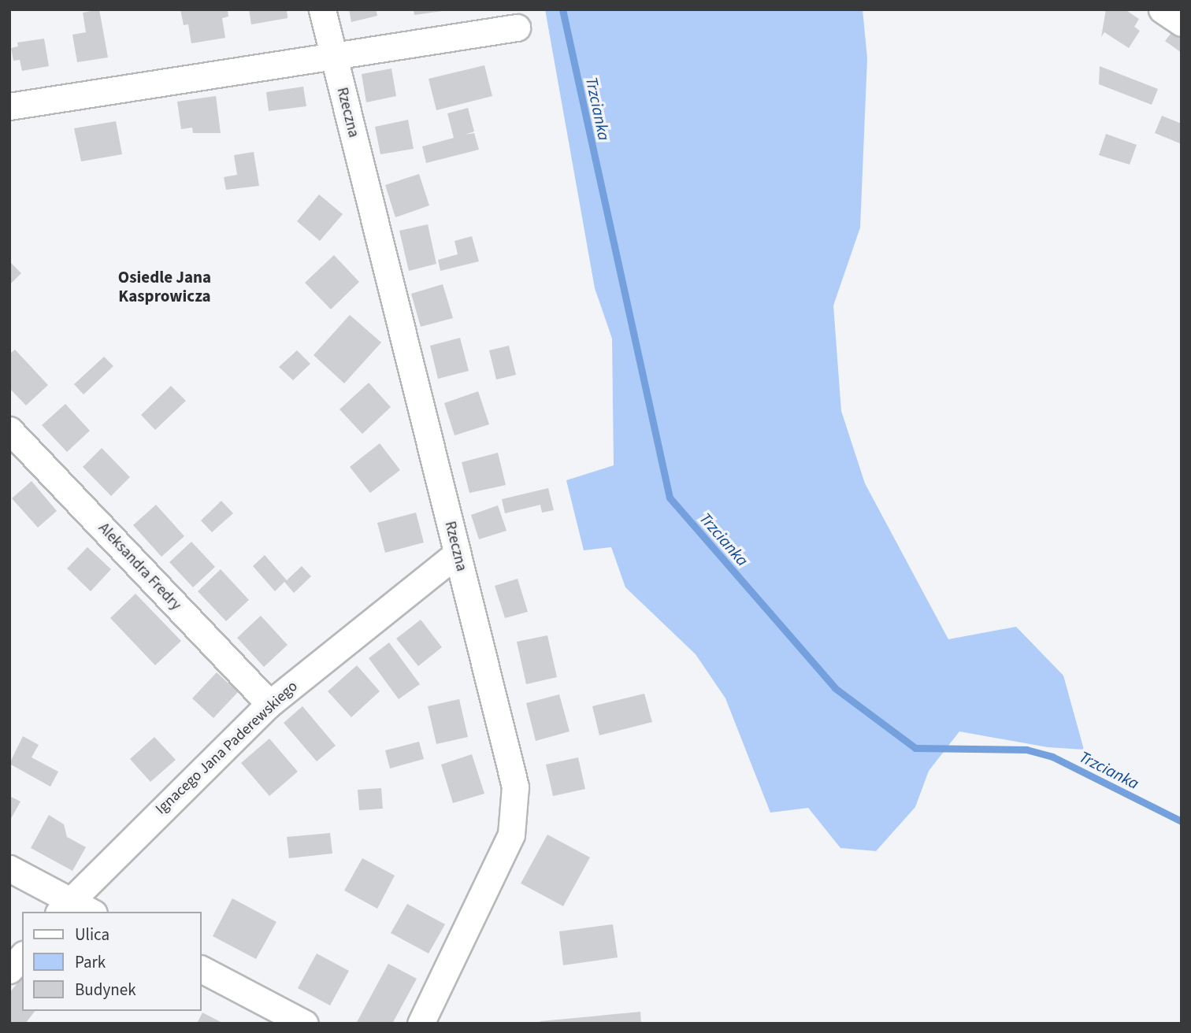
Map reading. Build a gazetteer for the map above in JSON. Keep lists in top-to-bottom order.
{
  "streets": {
    "street": ["Rzeczna", "Aleksandra Fredry", "Ignacego Jana Paderewskiego"]
  },
  "crossings": [
    ["Rzeczna", "Ignacego Jana Paderewskiego"],
    ["Aleksandra Fredry", "Ignacego Jana Paderewskiego"]
  ],
  "districts": ["Osiedle Jana Kasprowicza"],
  "water": ["Trzcianka"],
  "legend": ["Ulica", "Park", "Budynek"]
}
